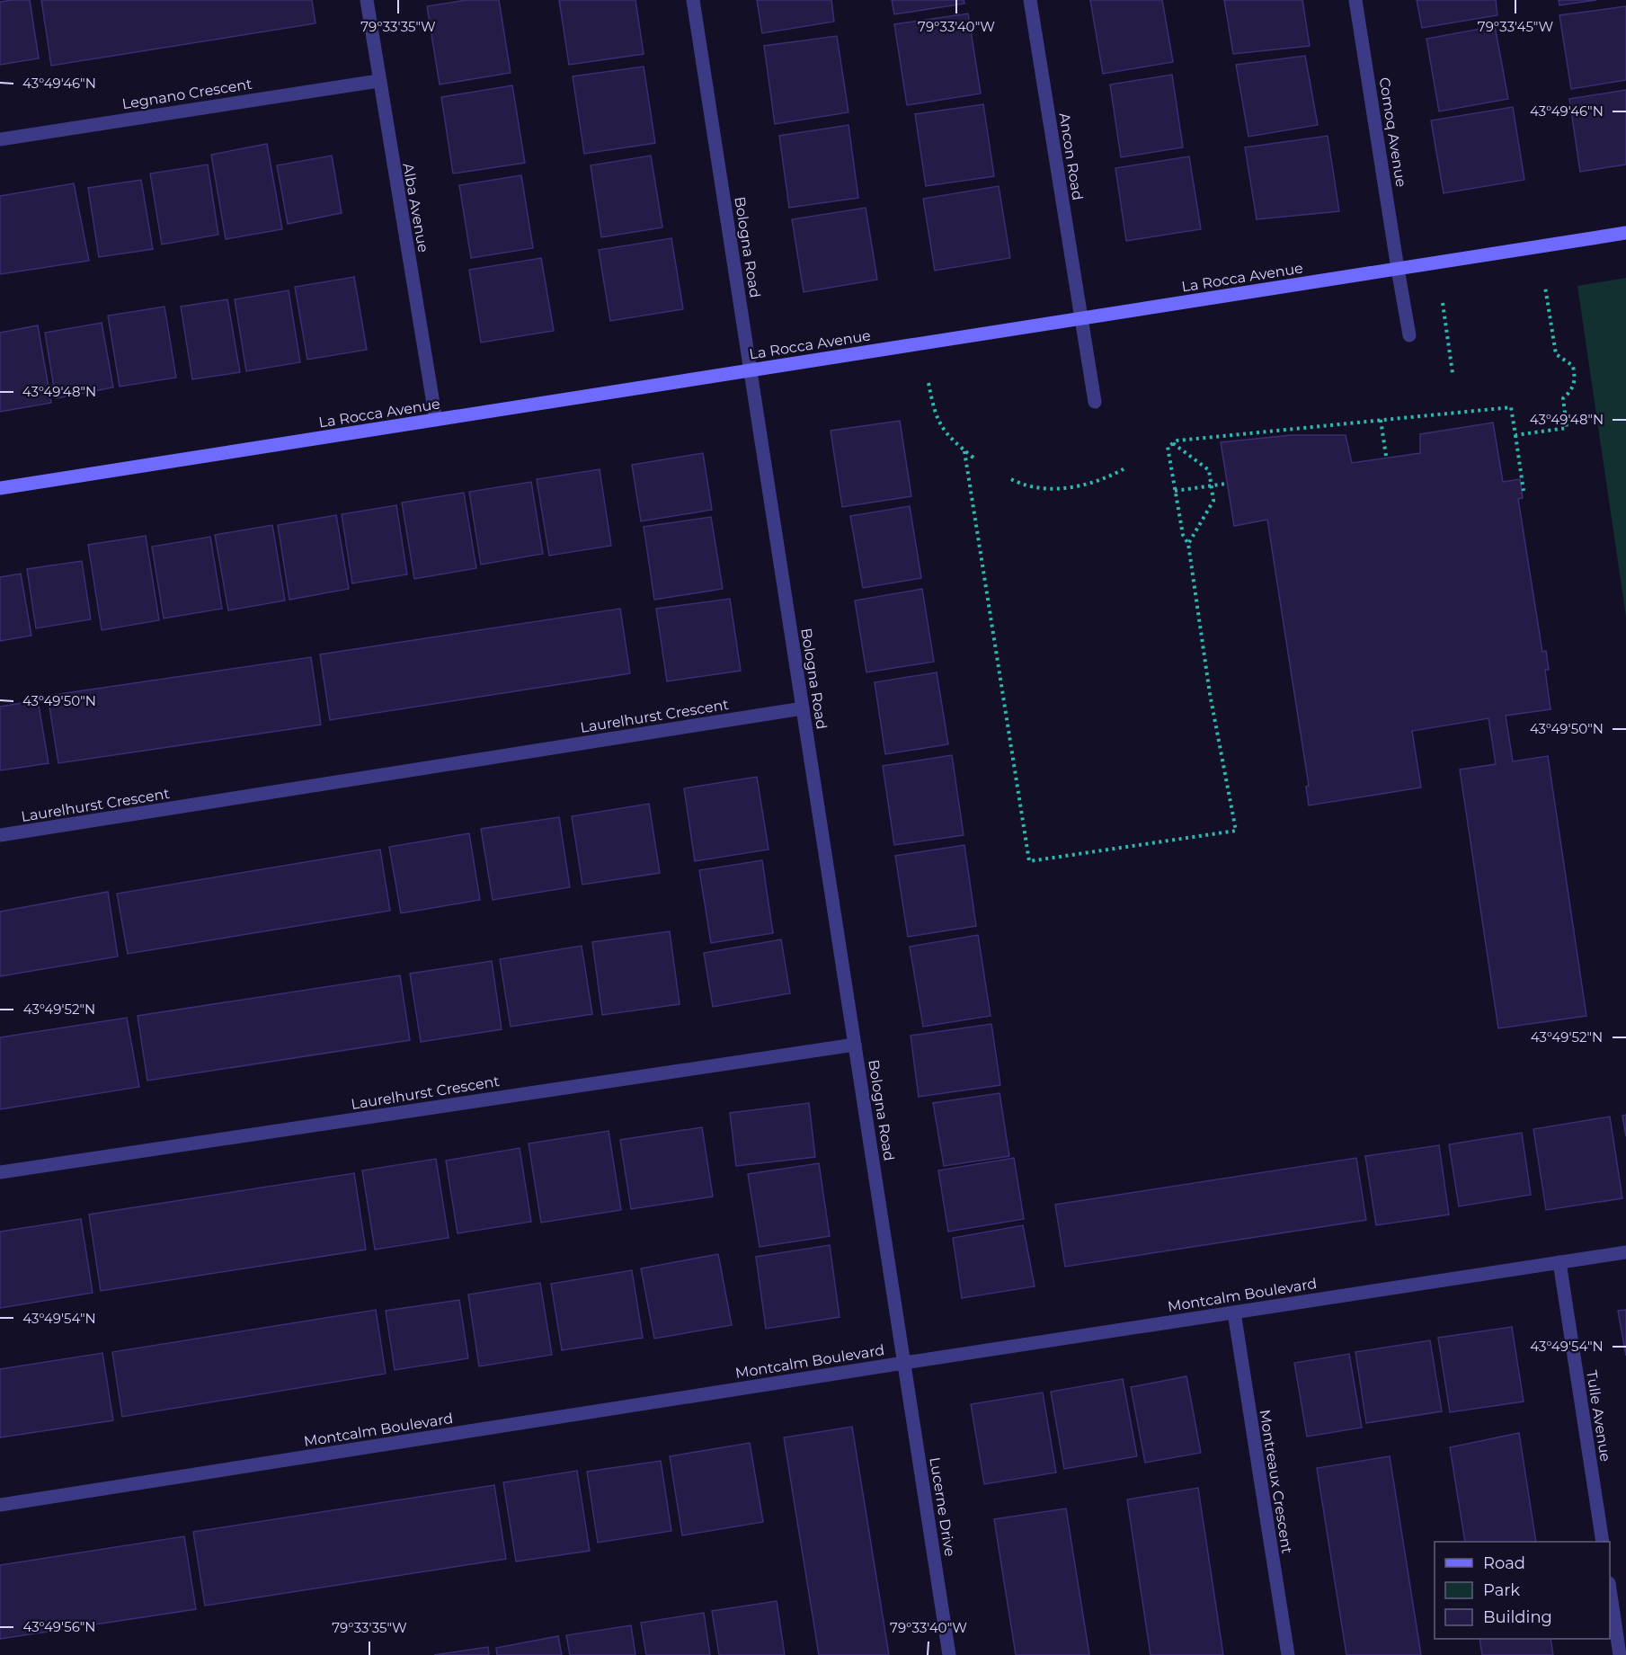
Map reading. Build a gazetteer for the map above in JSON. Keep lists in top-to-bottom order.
{
  "streets": {
    "street": [
      "Legnano Crescent",
      "Comoq Avenue",
      "Ancon Road",
      "Alba Avenue",
      "Bologna Road",
      "La Rocca Avenue",
      "Laurelhurst Crescent",
      "Montcalm Boulevard",
      "Tulle Avenue",
      "Montreaux Crescent",
      "Lucerne Drive"
    ]
  },
  "crossings": [
    ["Legnano Crescent", "Alba Avenue"],
    ["Comoq Avenue", "La Rocca Avenue"],
    ["Ancon Road", "La Rocca Avenue"],
    ["Alba Avenue", "La Rocca Avenue"],
    ["Bologna Road", "La Rocca Avenue"],
    ["Bologna Road", "Laurelhurst Crescent"],
    ["Bologna Road", "Montcalm Boulevard"],
    ["Bologna Road", "Lucerne Drive"],
    ["Montcalm Boulevard", "Tulle Avenue"],
    ["Montcalm Boulevard", "Montreaux Crescent"],
    ["Montcalm Boulevard", "Lucerne Drive"]
  ],
  "legend": ["Road", "Park", "Building"],
  "coordinates": [
    "79°33'35\"W",
    "79°33'40\"W",
    "79°33'45\"W",
    "43°49'46\"N",
    "43°49'48\"N",
    "43°49'50\"N",
    "43°49'52\"N",
    "43°49'54\"N",
    "43°49'56\"N"
  ]
}
